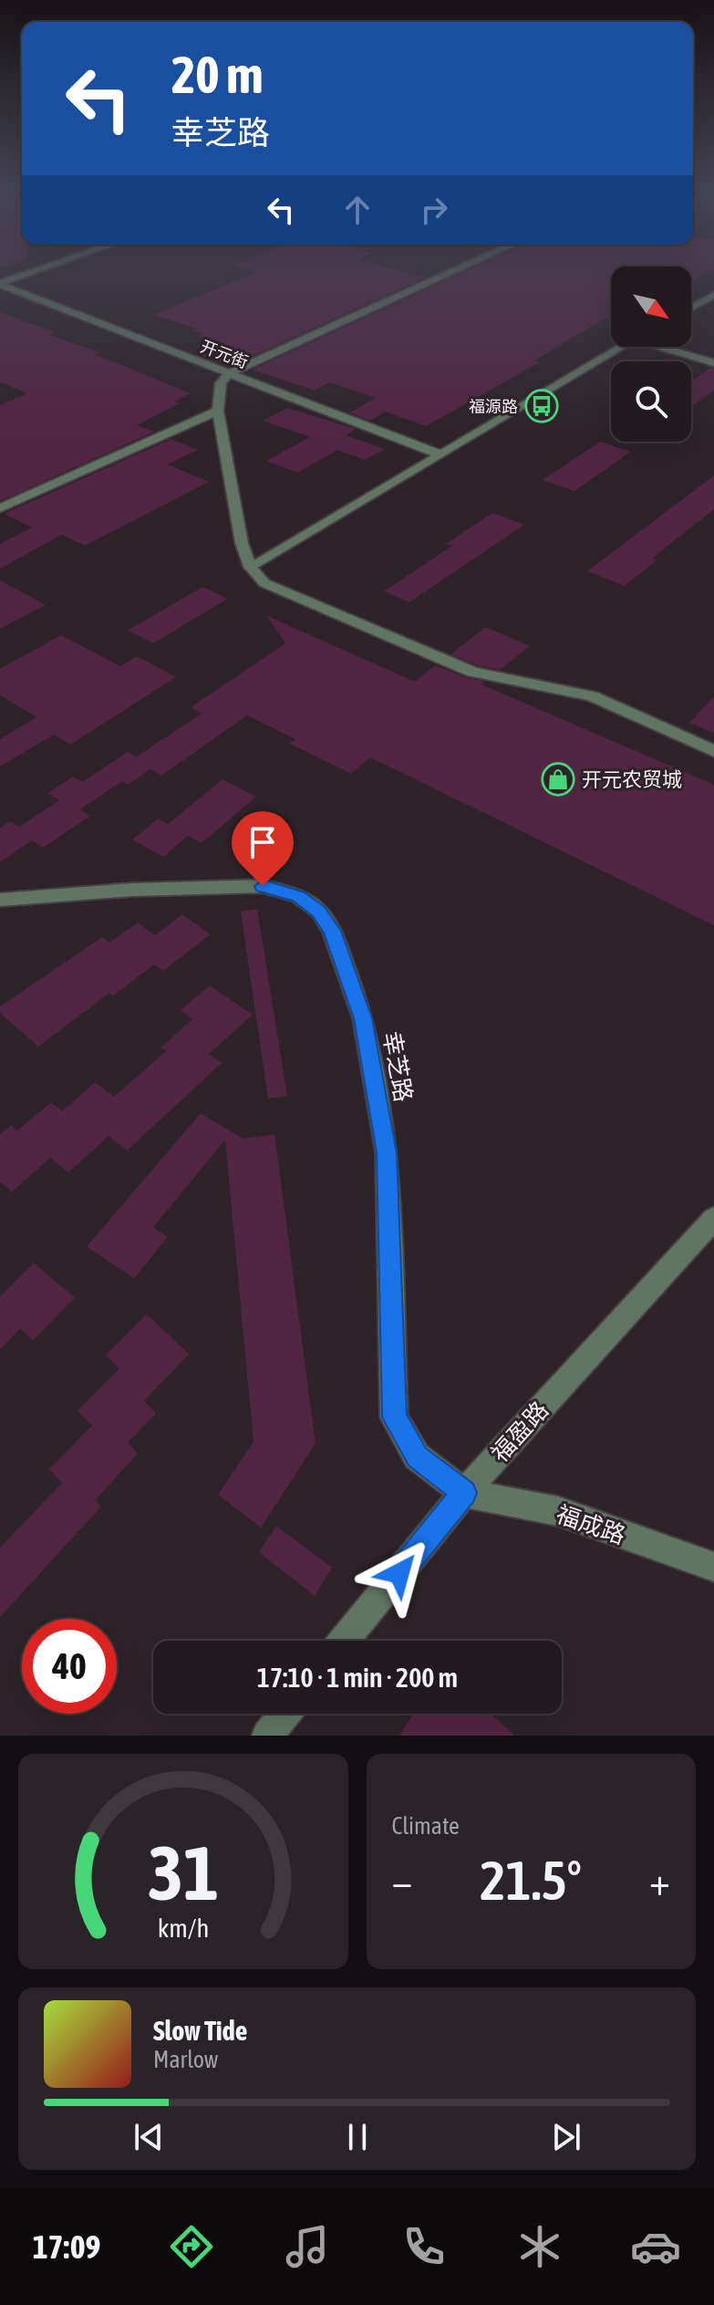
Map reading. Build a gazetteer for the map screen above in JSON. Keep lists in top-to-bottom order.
{
  "streets": {
    "street": [
      "开元街",
      "幸芝路",
      "福盈路",
      "福成路"
    ]
  },
  "crossings": [
    ["幸芝路", "福盈路"],
    ["幸芝路", "福成路"],
    ["福盈路", "福成路"]
  ],
  "places": {
    "bus stop": ["福源路"],
    "shop": ["开元农贸城"]
  },
  "north": "bottom right",
  "page": {
    "turn": ["20 m", "幸芝路"],
    "limit": "40",
    "trip": "17:10 · 1 min · 200 m",
    "tile": "Climate",
    "heat": ["−", "21.5°", "+"],
    "song": ["Slow Tide", "Marlow"],
    "tabs": "17:09",
    "gauge": ["31", "km/h"]
  }
}
